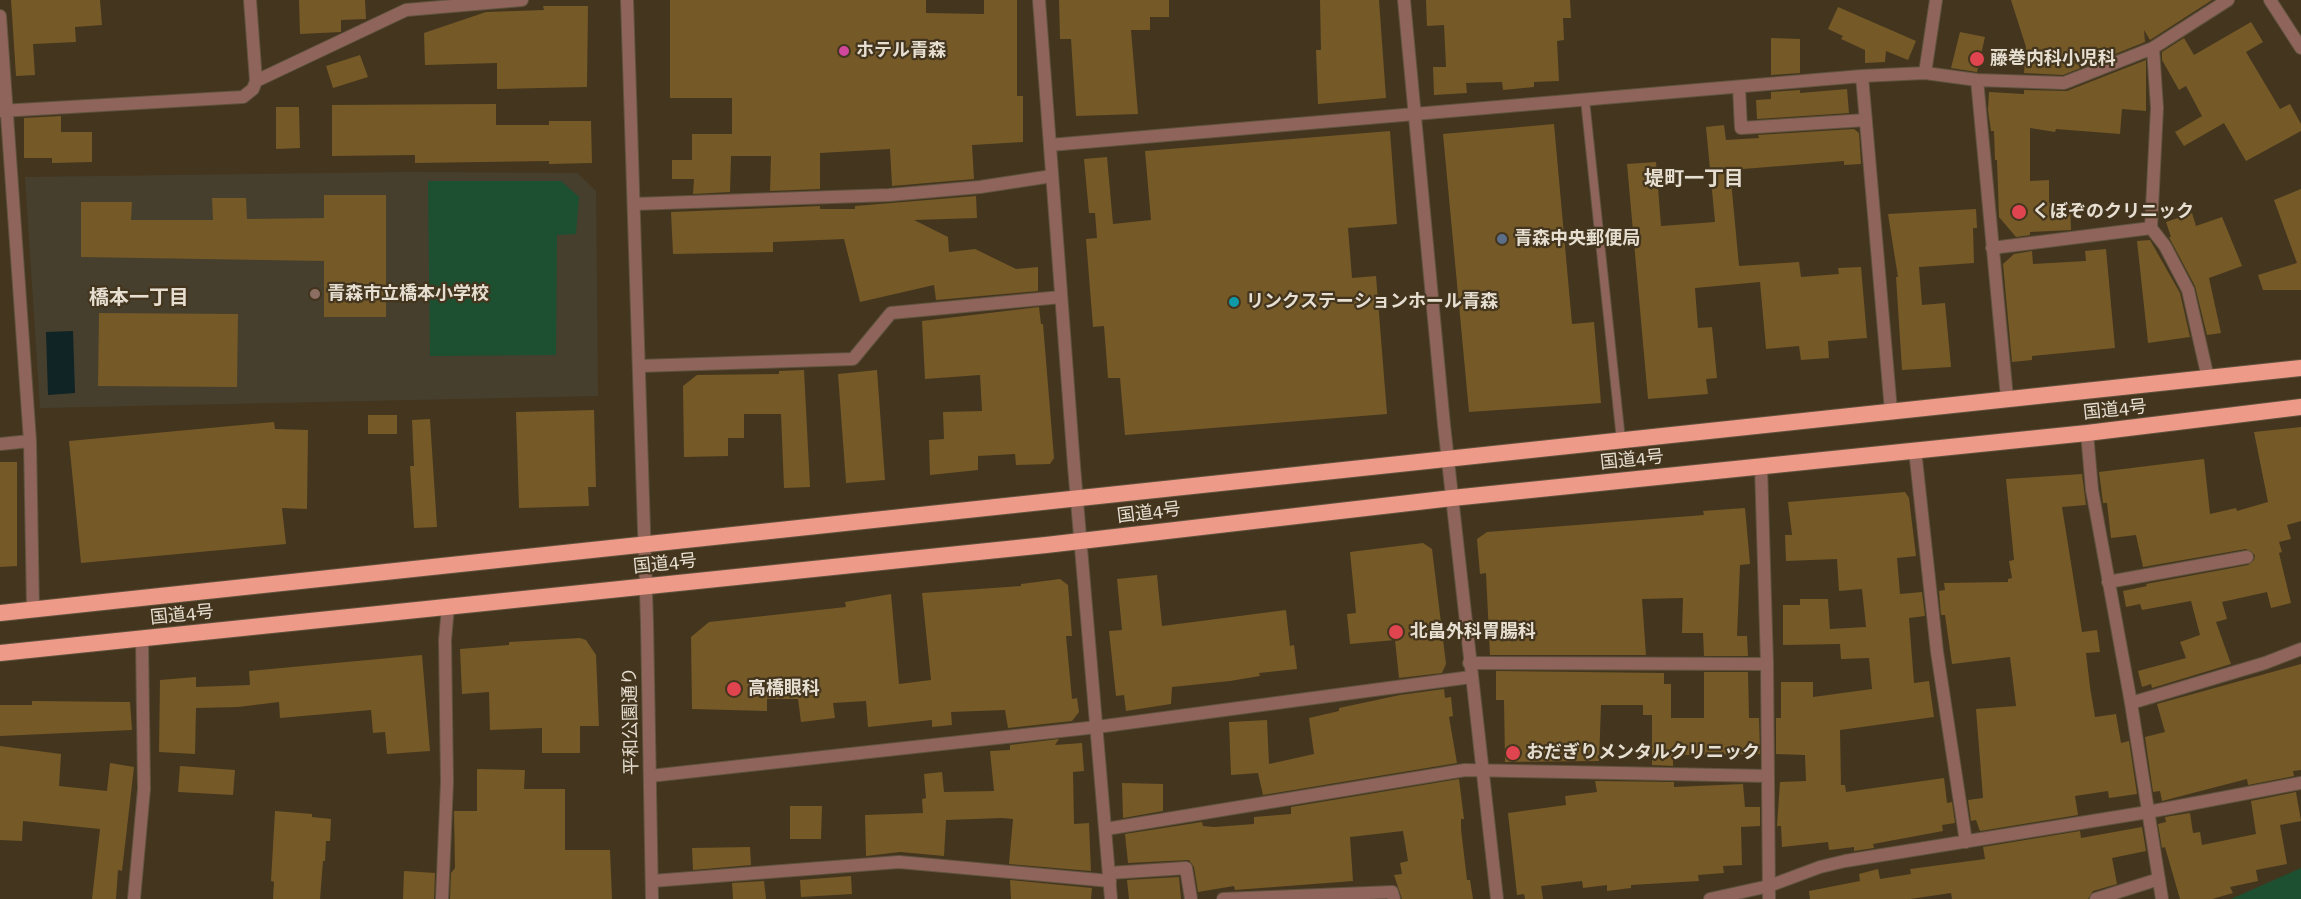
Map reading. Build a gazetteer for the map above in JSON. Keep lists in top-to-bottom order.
{
  "streets": {
    "highway": ["国道4号"],
    "street": ["平和公園通り"]
  },
  "crossings": [
    ["国道4号", "平和公園通り"]
  ],
  "districts": ["堤町一丁目", "橋本一丁目"],
  "places": [
    "ホテル青森",
    "藤巻内科小児科",
    "くぼぞのクリニック",
    "青森中央郵便局",
    "青森市立橋本小学校",
    "リンクステーションホール青森",
    "北畠外科胃腸科",
    "高橋眼科",
    "おだぎりメンタルクリニック"
  ]
}
